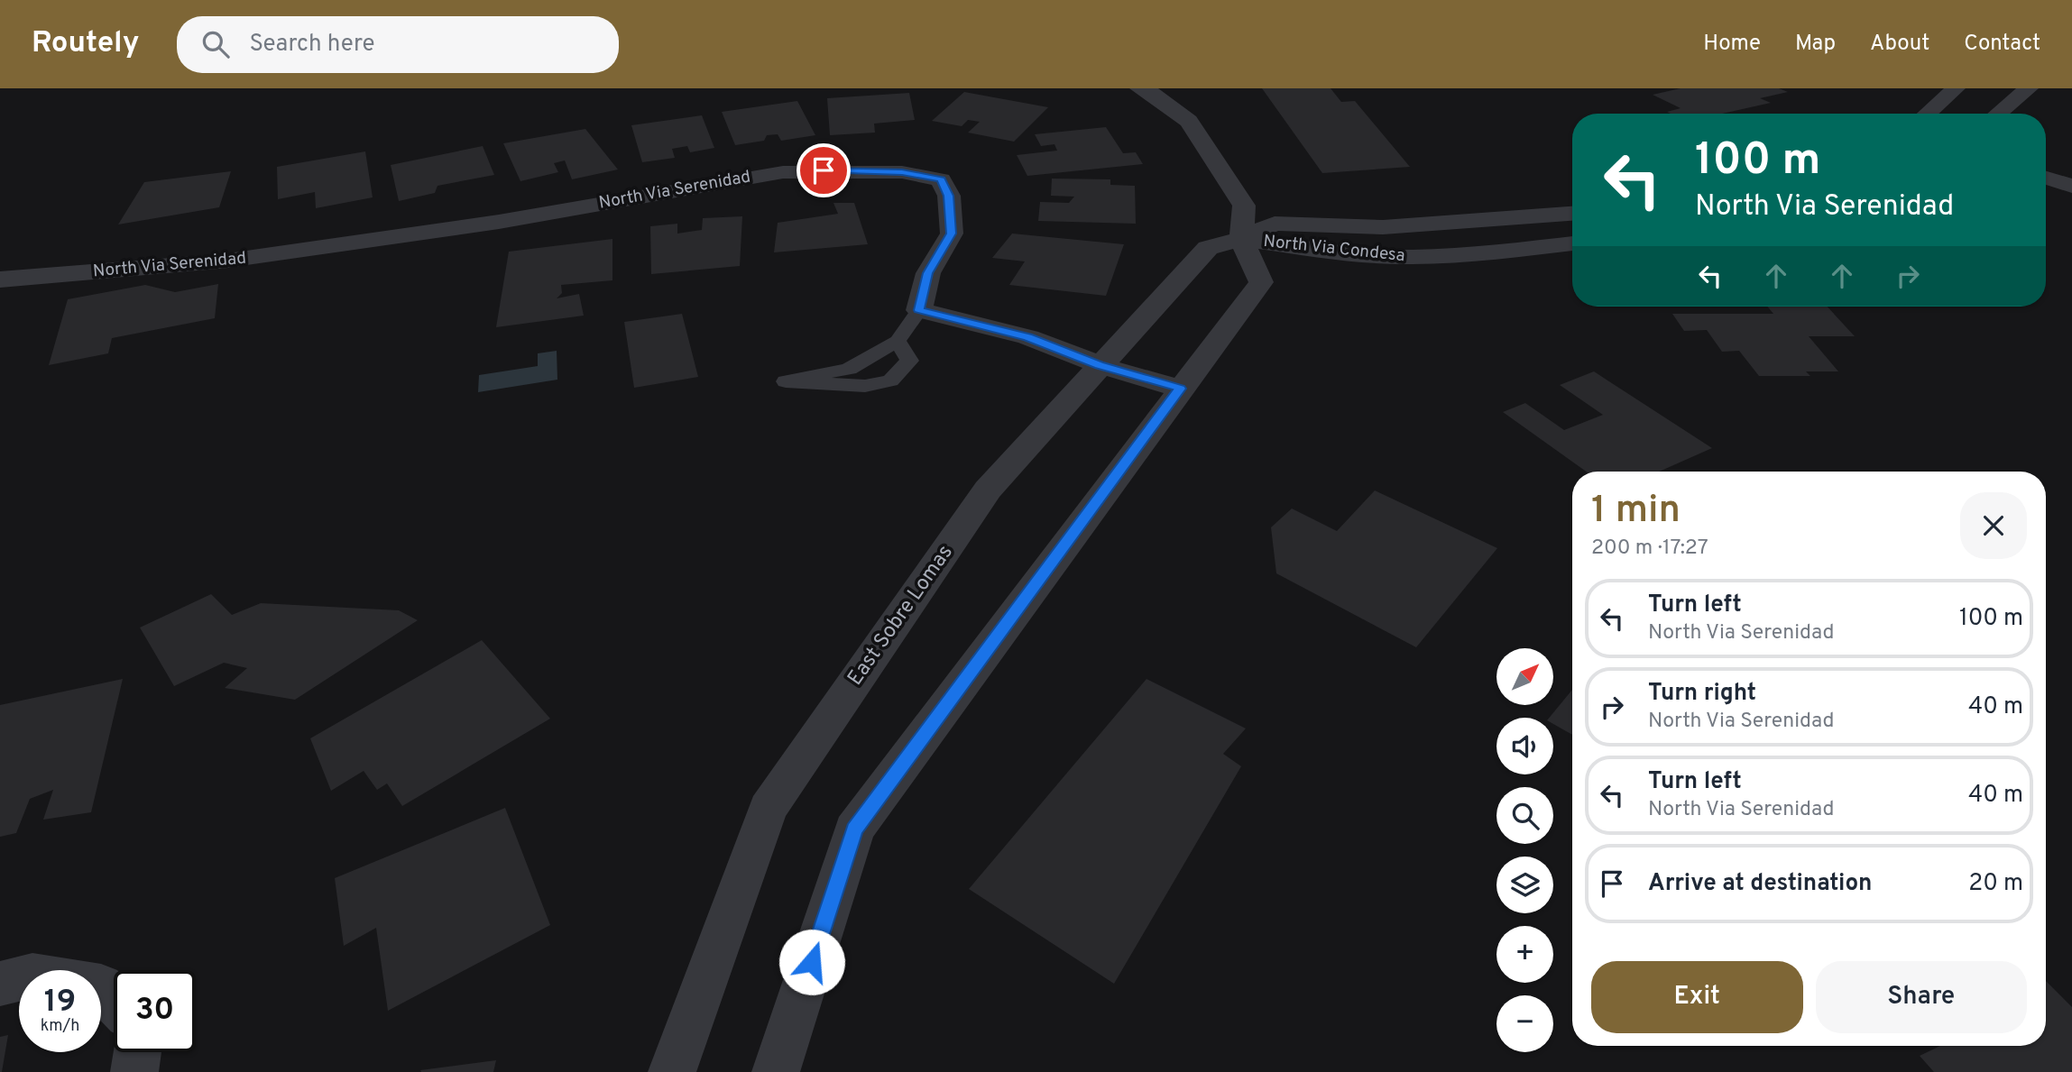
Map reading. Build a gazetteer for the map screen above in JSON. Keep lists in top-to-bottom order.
{
  "streets": {
    "street": ["North Via Serenidad", "North Via Condesa", "East Sobre Lomas"]
  },
  "crossings": [
    ["North Via Condesa", "East Sobre Lomas"]
  ],
  "north": "top right",
  "page": {
    "header": "Routely",
    "search": "Search here",
    "nav": [
      "Home",
      "Map",
      "About",
      "Contact"
    ],
    "turn": ["100 m", "North Via Serenidad"],
    "heading": ["1 min", "200 m · 17:27"],
    "list": [
      {
        "name": "Turn left",
        "note": "North Via Serenidad",
        "value": "100 m"
      },
      {
        "name": "Turn right",
        "note": "North Via Serenidad",
        "value": "40 m"
      },
      {
        "name": "Turn left",
        "note": "North Via Serenidad",
        "value": "40 m"
      },
      {
        "name": "Arrive at destination",
        "value": "20 m"
      }
    ],
    "map_buttons": ["+", "−"],
    "buttons": ["Exit", "Share"],
    "speed": "19 km/h",
    "limit": "30"
  }
}
